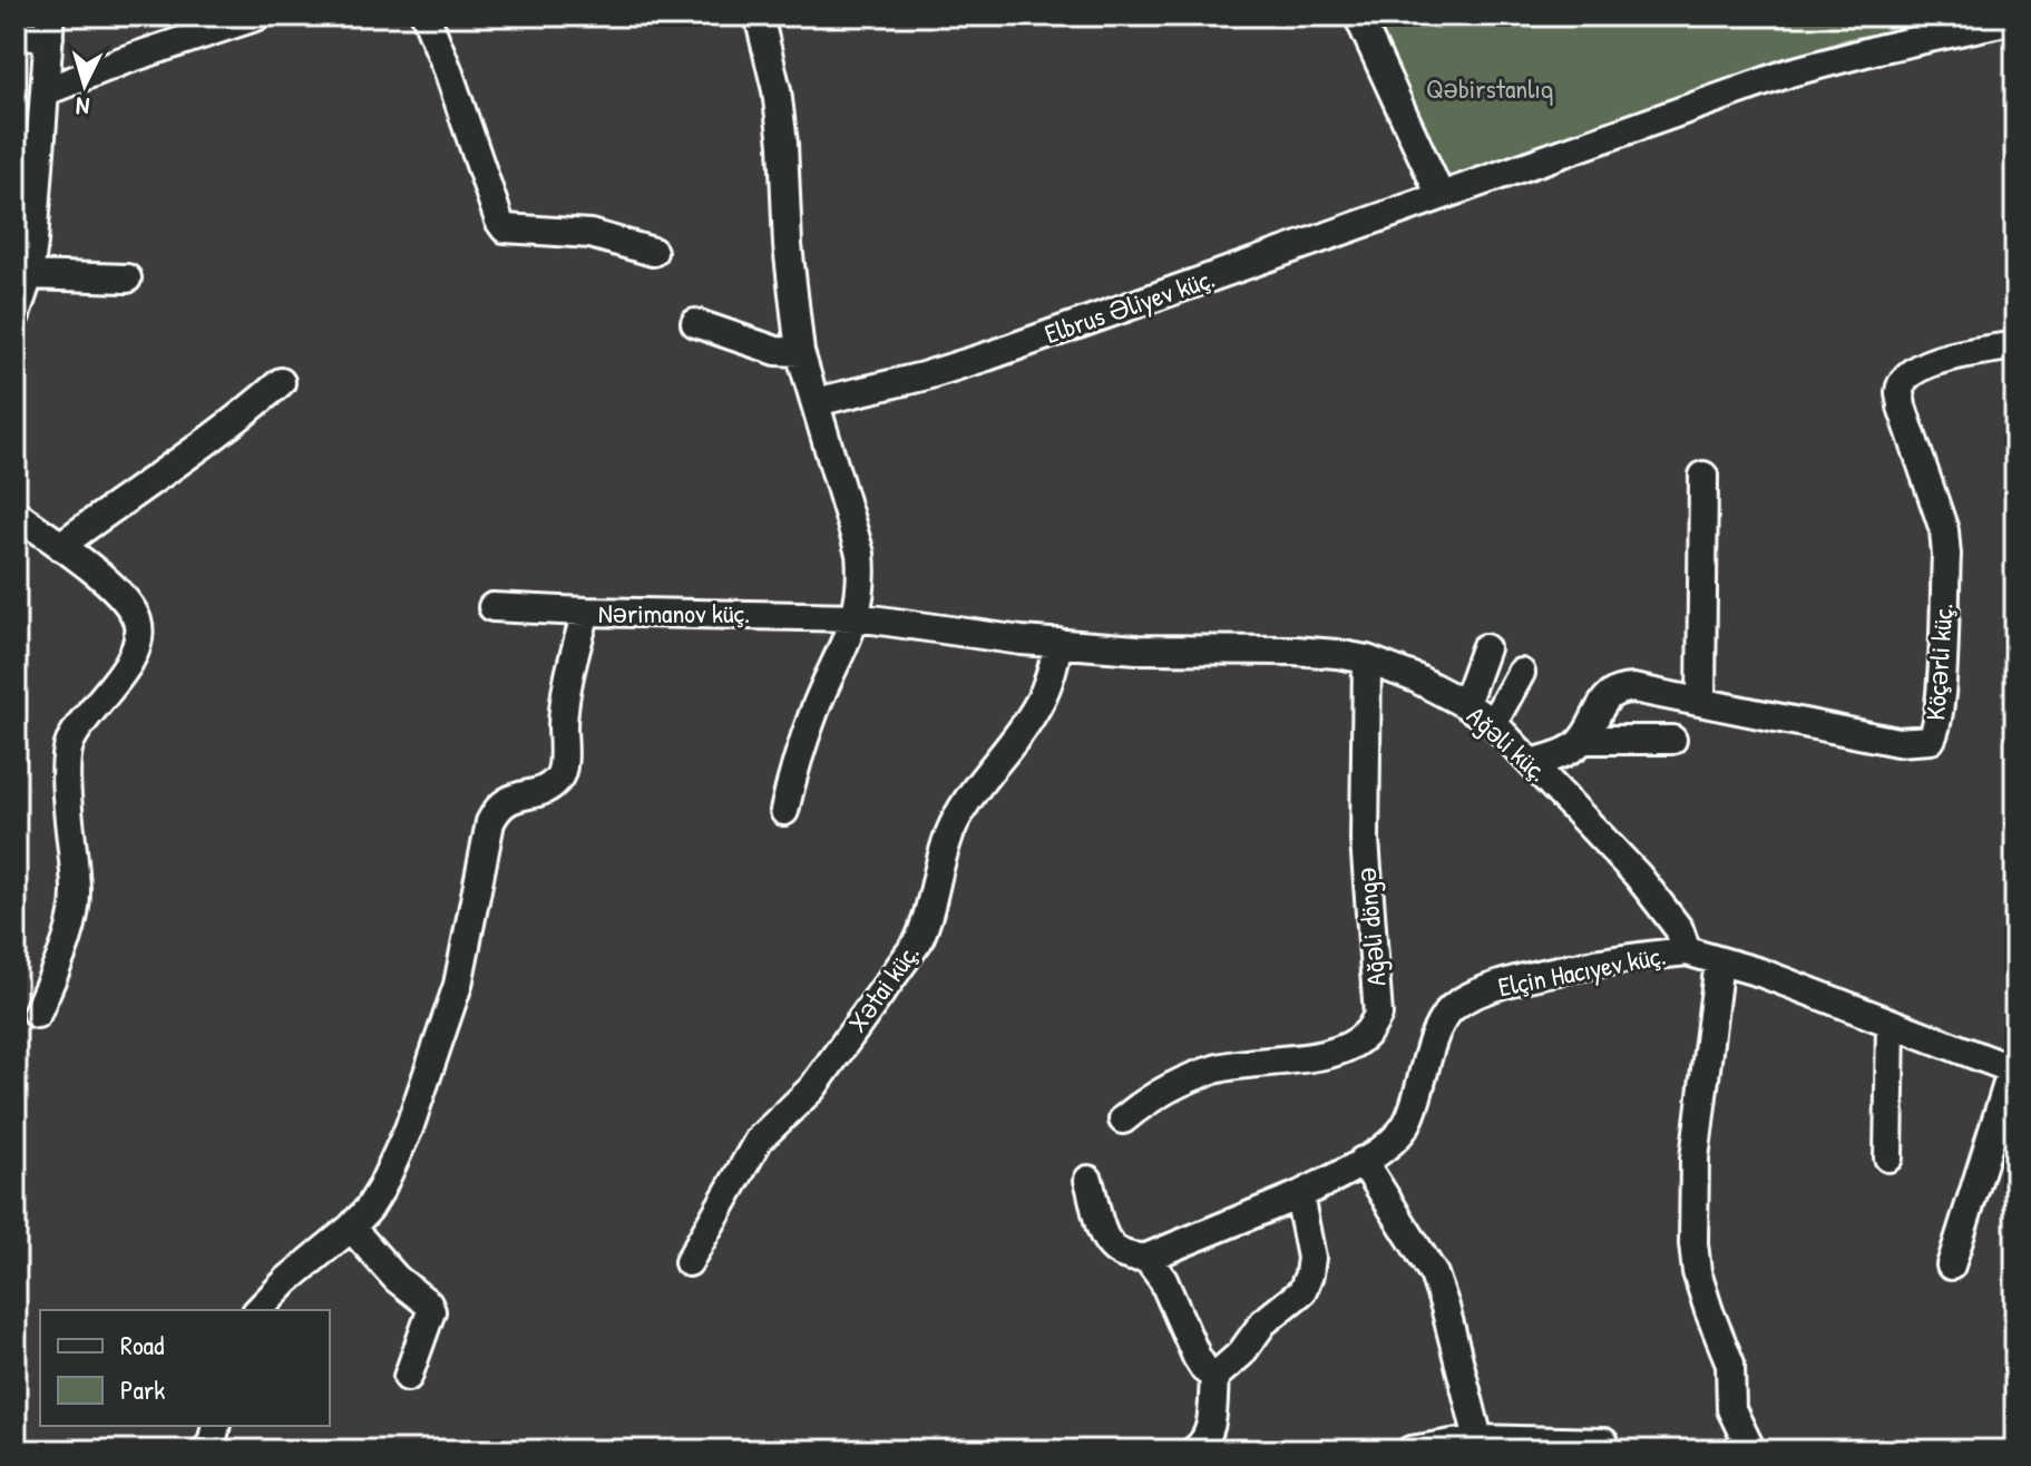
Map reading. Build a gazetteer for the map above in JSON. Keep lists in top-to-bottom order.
{
  "streets": {
    "street": [
      "Elbrus Əliyev küç.",
      "Nərimanov küç.",
      "Köçərli küç.",
      "Ağəli küç.",
      "Ağəli döngə",
      "Elçin Hacıyev küç.",
      "Xətai küç."
    ]
  },
  "crossings": [
    ["Nərimanov küç.", "Ağəli küç."],
    ["Ağəli küç.", "Ağəli döngə"],
    ["Ağəli küç.", "Elçin Hacıyev küç."],
    ["Ağəli küç.", "Xətai küç."]
  ],
  "parks": ["Qəbirstanlıq"],
  "legend": ["Road", "Park"],
  "north": "bottom"
}
